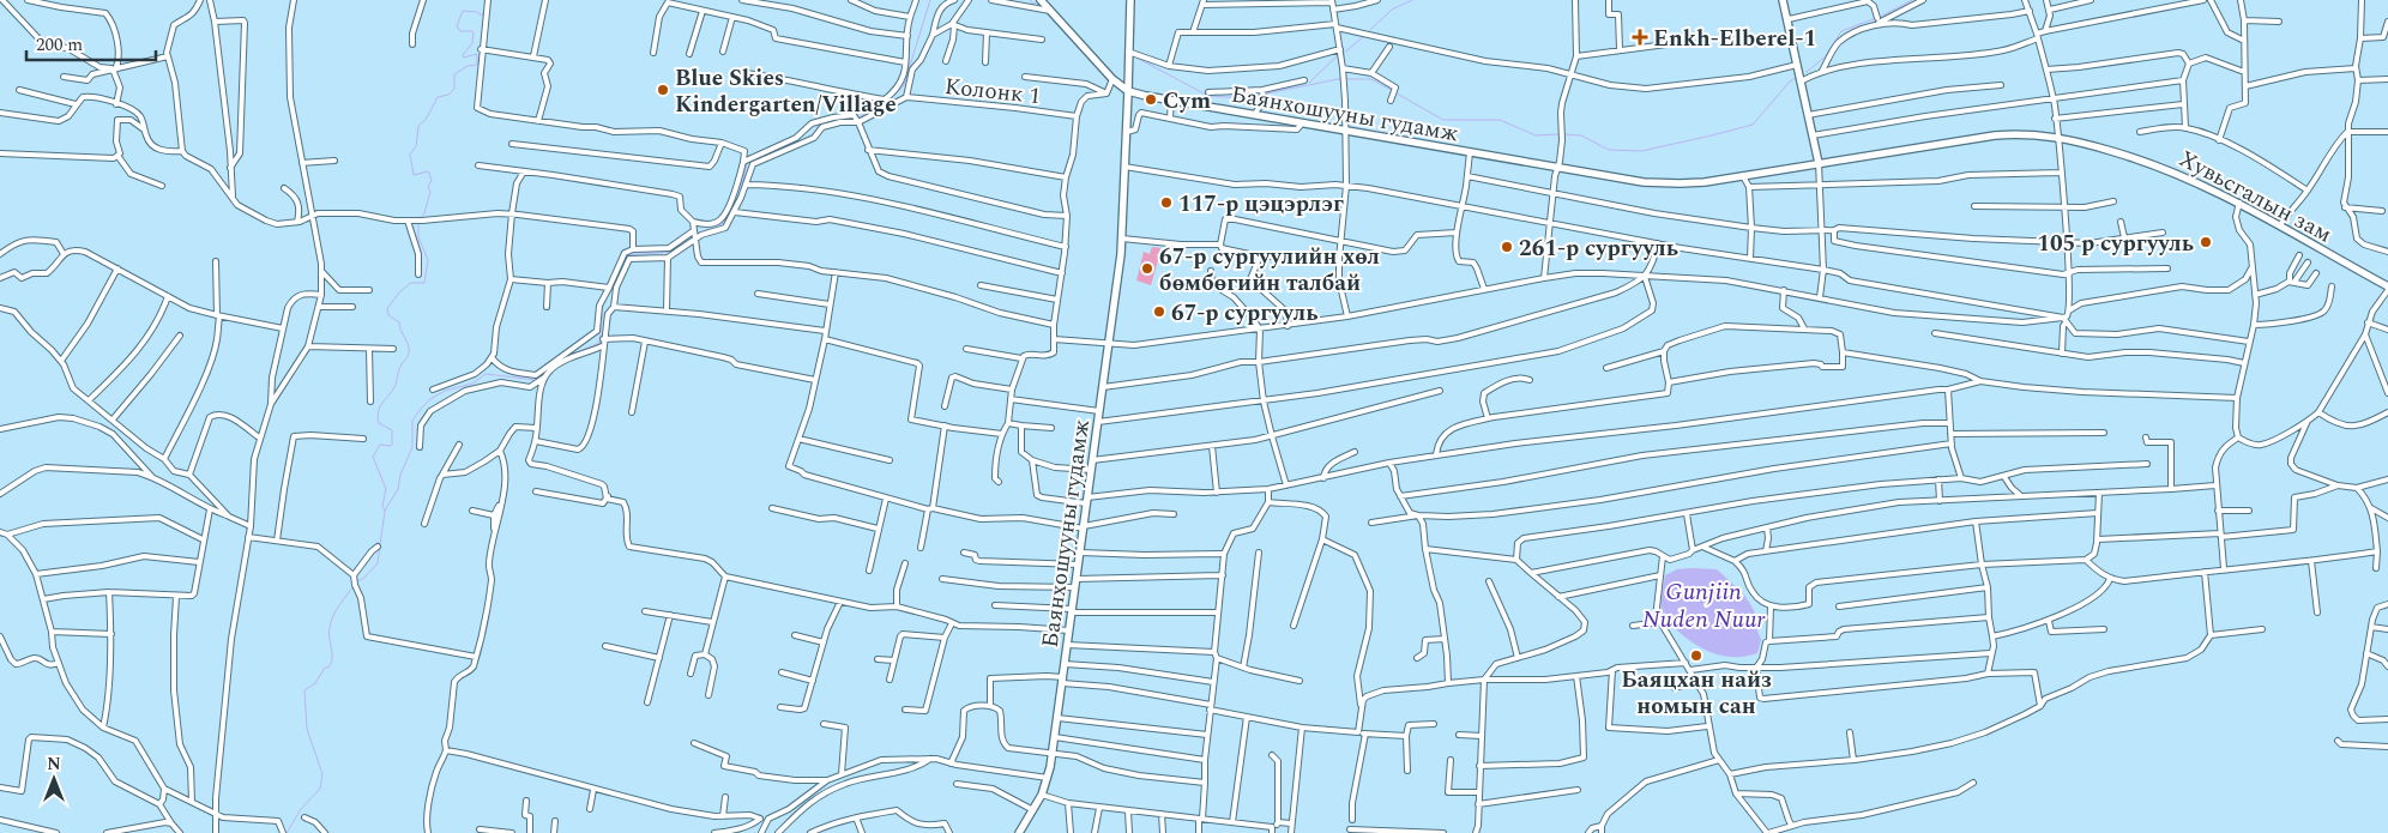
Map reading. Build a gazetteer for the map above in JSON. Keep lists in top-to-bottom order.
{
  "streets": {
    "main road": ["Баянхошууны гудамж", "Хувьсгалын зам"],
    "street": ["Колонк 1"]
  },
  "crossings": [
    ["Баянхошууны гудамж", "Хувьсгалын зам"]
  ],
  "water": ["Gunjiin Nuden Nuur"],
  "places": {
    "health": ["Enkh-Elberel-1"],
    "other": [
      "Blue Skies Kindergarten/Village",
      "Cym",
      "117-р цэцэрлэг",
      "105 р сургууль",
      "261-р сургууль",
      "67-р сургуулийн хөл бөмбөгийн талбай",
      "67-р сургууль",
      "Баяцхан найз номын сан"
    ]
  },
  "scale_bar": "200 m",
  "north": "top"
}
